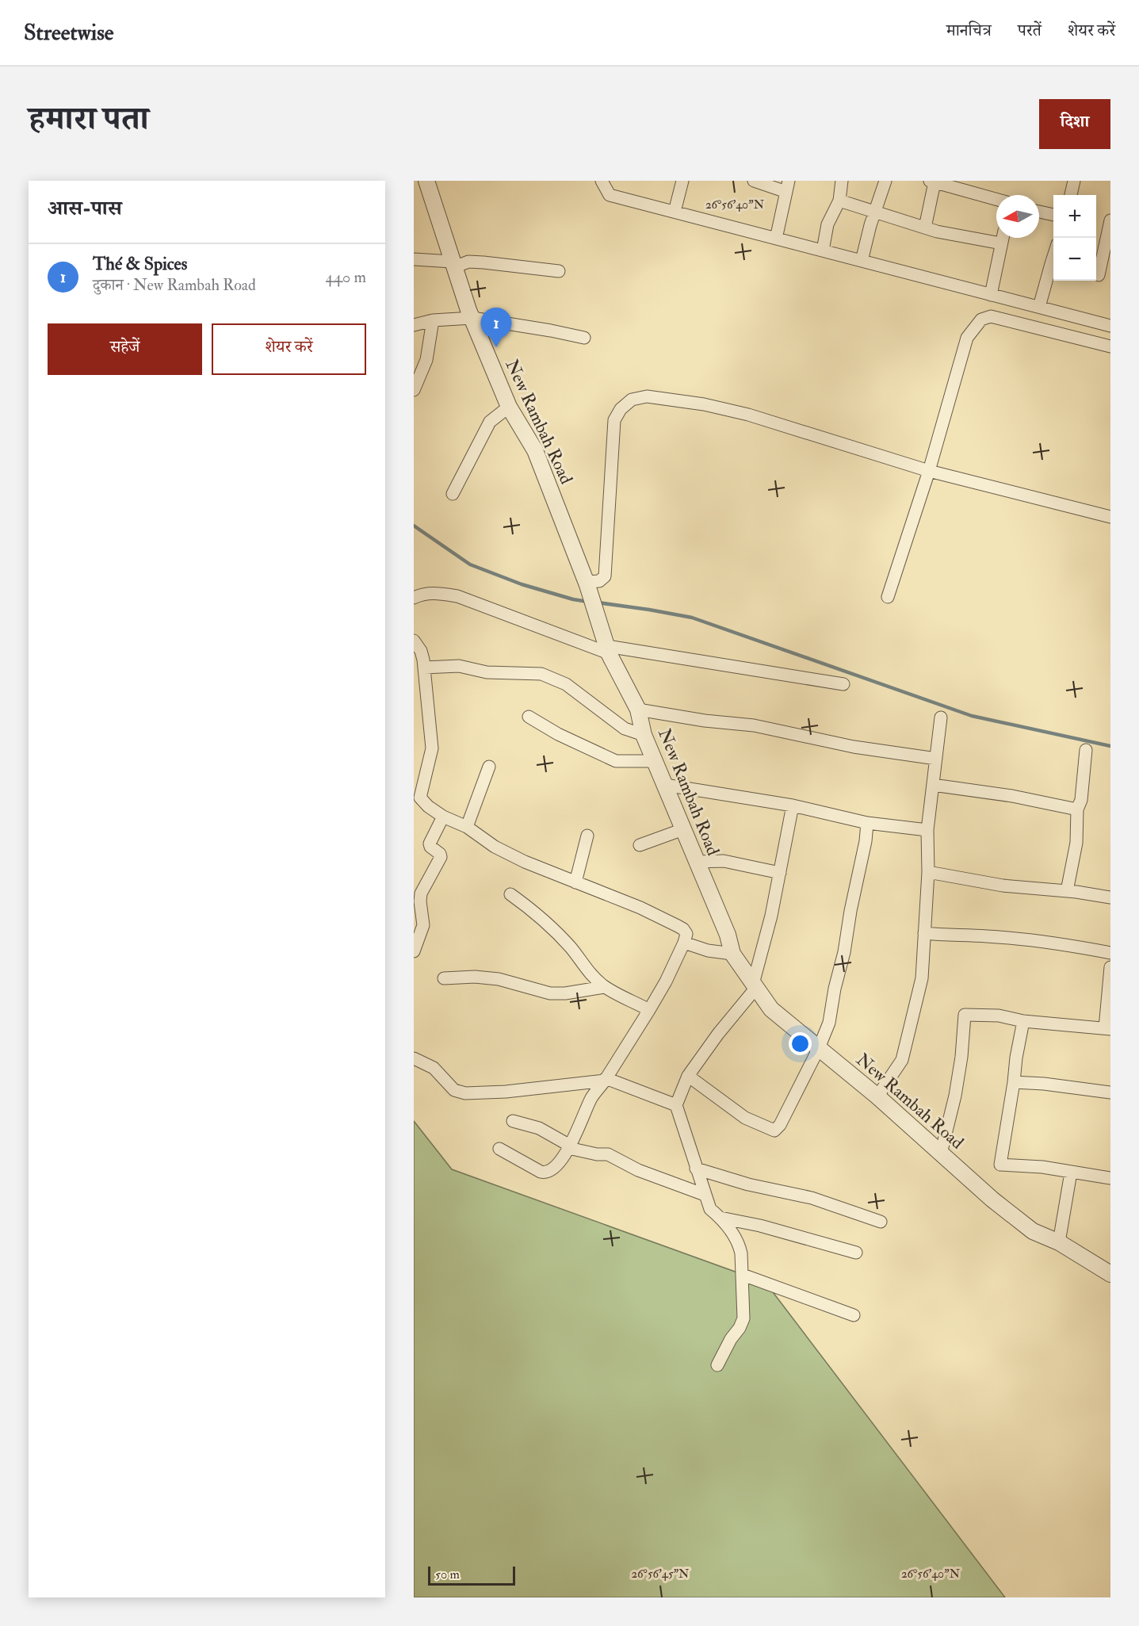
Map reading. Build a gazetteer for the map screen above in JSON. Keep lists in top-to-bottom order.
{
  "streets": {
    "street": ["New Rambah Road"]
  },
  "scale_bar": "50 m",
  "north": "left",
  "page": {
    "header": "Streetwise",
    "nav": ["मानचित्र", "परतें", "शेयर करें"],
    "title": "हमारा पता",
    "buttons": [
      "दिशा",
      ["सहेजें", "शेयर करें"]
    ],
    "heading": "आस-पास",
    "map_buttons": ["+", "−"],
    "list": [
      {
        "mark": "1",
        "name": "Thé & Spices",
        "note": "दुकान · New Rambah Road",
        "value": "440 m"
      }
    ],
    "pins": "1",
    "scale": "50 m"
  },
  "coordinates": ["26°56'40\"N", "26°56'45\"N"]
}
